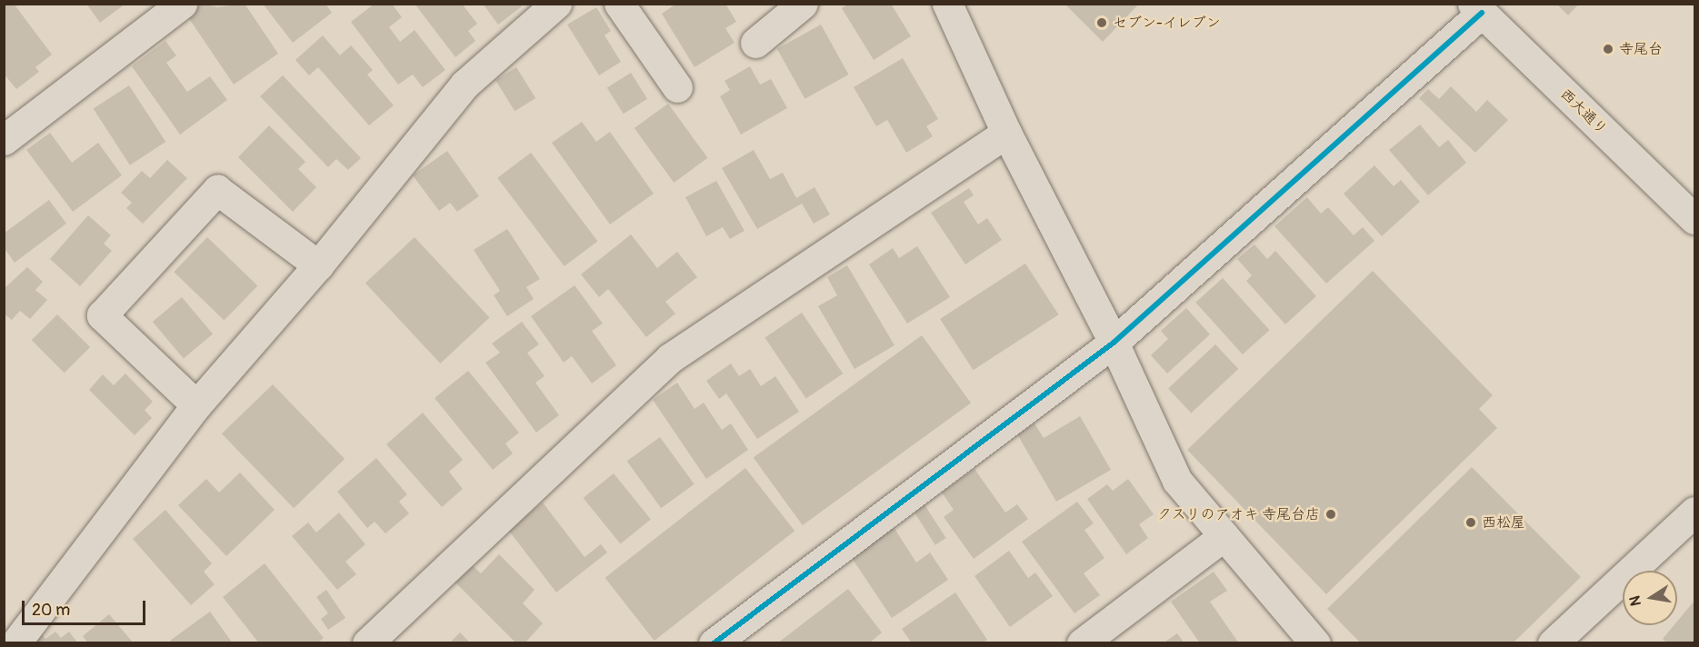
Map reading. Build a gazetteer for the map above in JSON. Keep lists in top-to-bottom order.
{
  "streets": {
    "street": ["西大通り"]
  },
  "places": [
    "セブン-イレブン",
    "寺尾台",
    "クスリのアオキ 寺尾台店",
    "西松屋"
  ],
  "scale_bar": "20 m",
  "north": "left"
}
